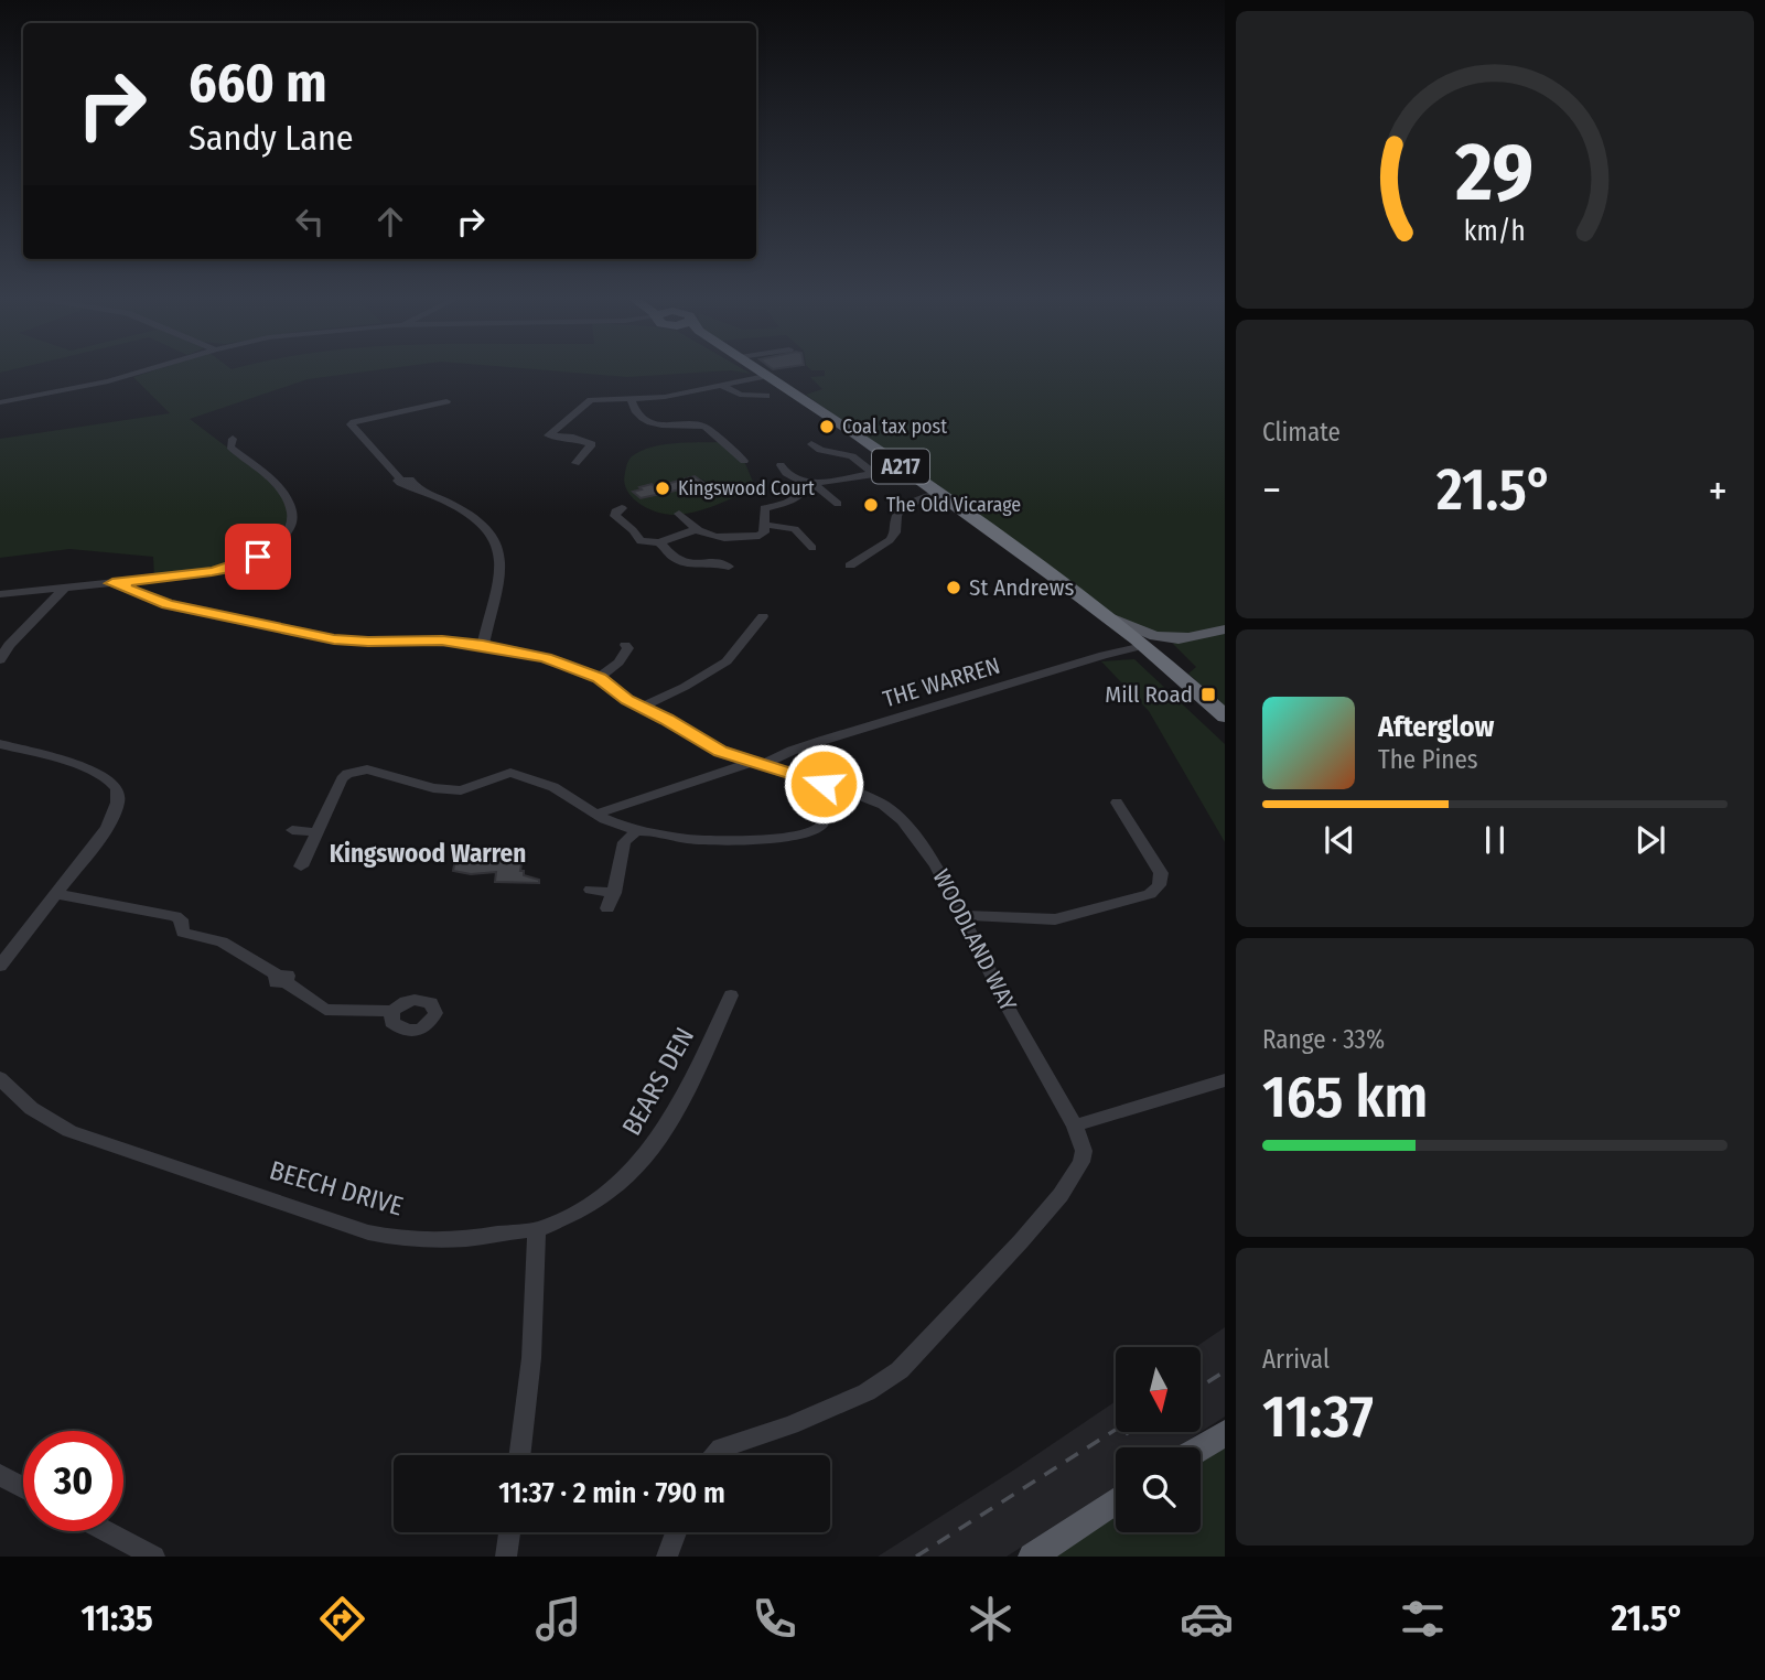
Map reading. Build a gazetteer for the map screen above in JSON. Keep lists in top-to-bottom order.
{
  "streets": {
    "highway": ["A217"],
    "street": [
      "THE WARREN",
      "WOODLAND WAY",
      "BEARS DEN",
      "BEECH DRIVE"
    ]
  },
  "crossings": [
    ["A217", "THE WARREN"],
    ["THE WARREN", "WOODLAND WAY"],
    ["BEARS DEN", "BEECH DRIVE"]
  ],
  "districts": ["Kingswood Warren"],
  "places": {
    "other": [
      "Coal tax post",
      "Kingswood Court",
      "The Old Vicarage",
      "St Andrews"
    ],
    "transit": ["Mill Road"]
  },
  "north": "bottom",
  "page": {
    "turn": ["660 m", "Sandy Lane"],
    "tile": [
      "Climate",
      ["Range · 33%", "165 km"],
      ["Arrival", "11:37"]
    ],
    "heat": ["−", "21.5°", "+"],
    "song": ["Afterglow", "The Pines"],
    "limit": "30",
    "trip": "11:37 · 2 min · 790 m",
    "tabs": ["11:35", "21.5°"],
    "gauge": ["29", "km/h"]
  }
}
